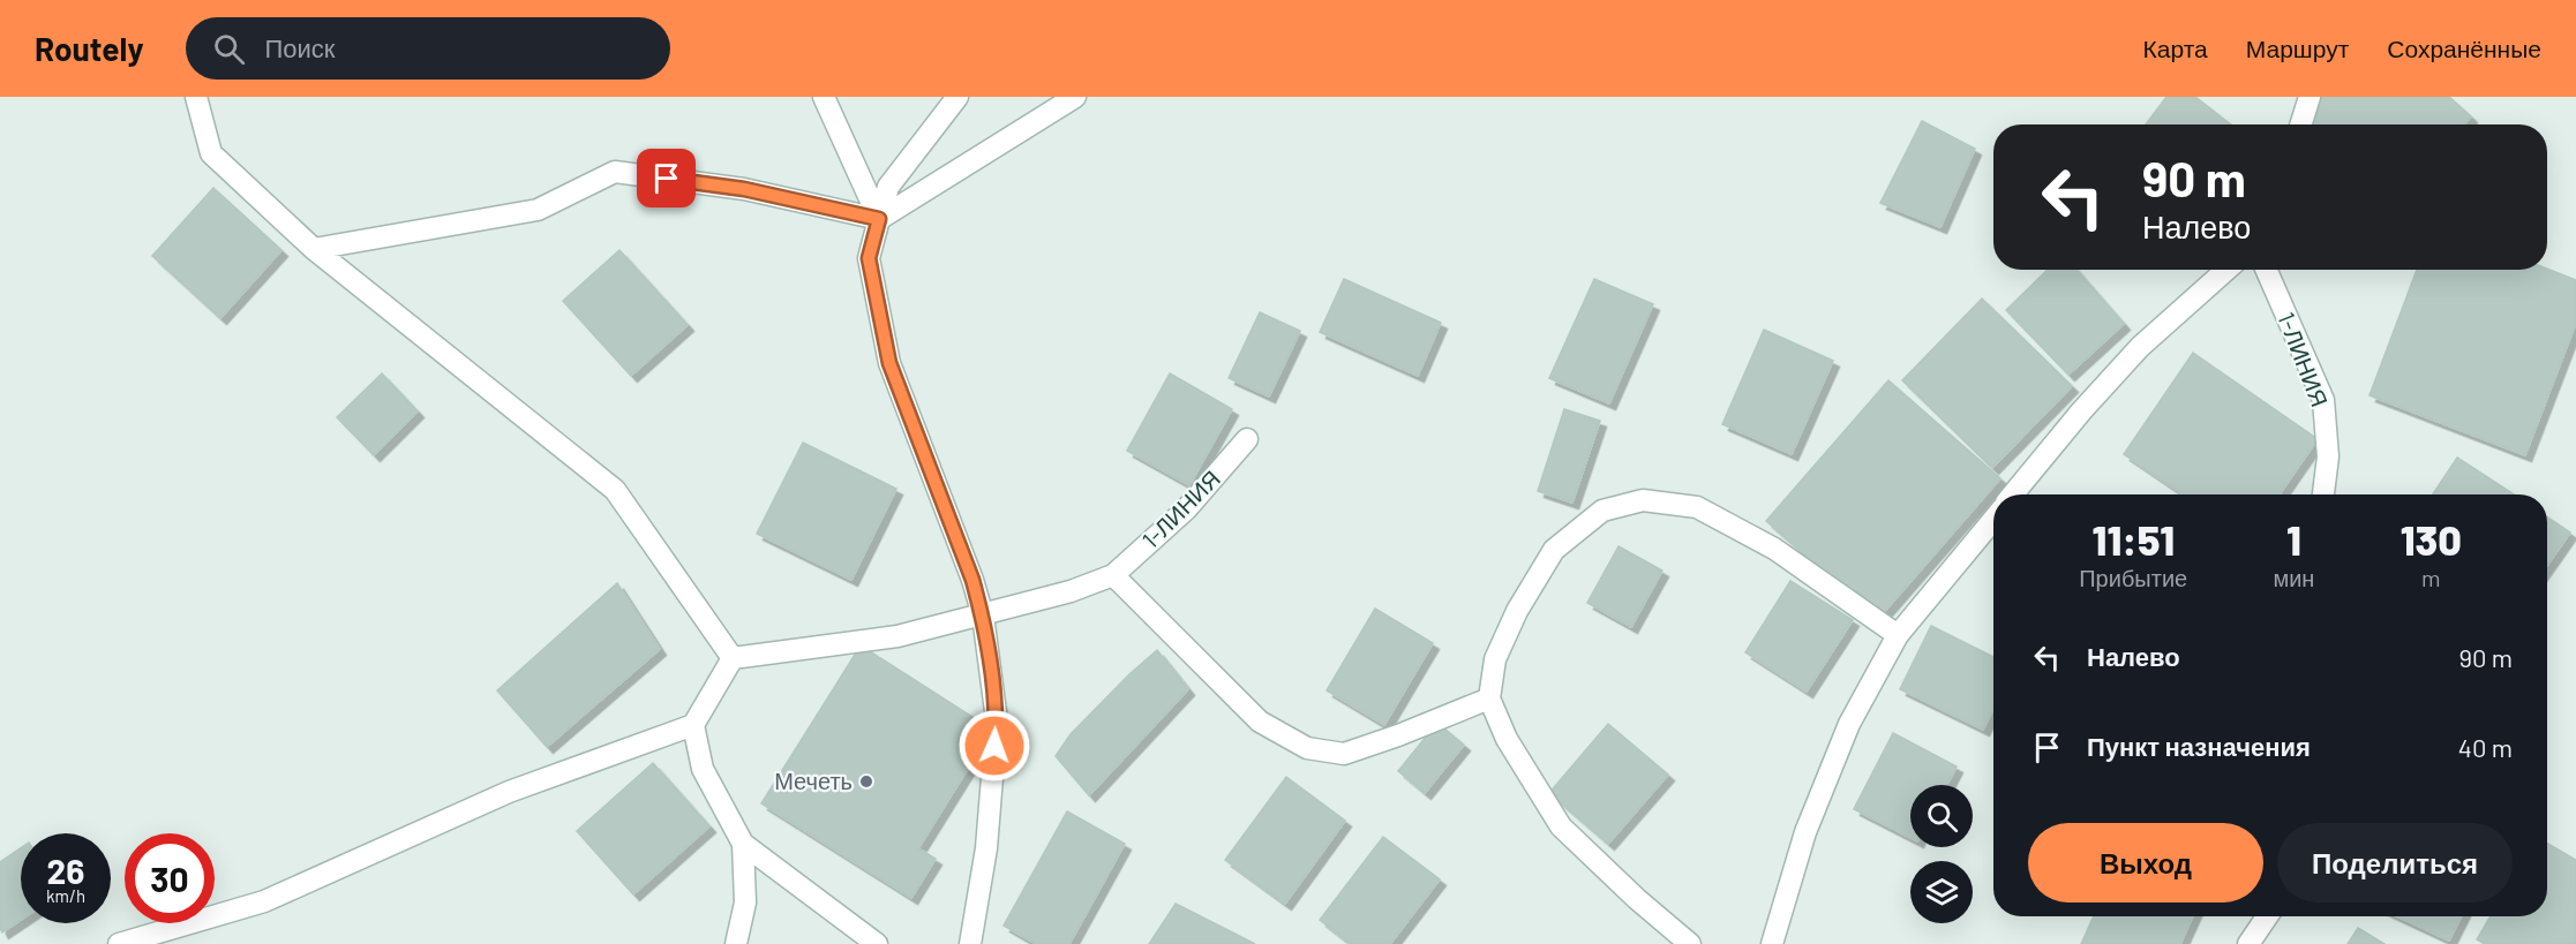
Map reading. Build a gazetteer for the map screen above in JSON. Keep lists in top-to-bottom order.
{
  "streets": {
    "street": ["1-ЛИНИЯ"]
  },
  "places": ["Мечеть"],
  "page": {
    "header": "Routely",
    "search": "Поиск",
    "nav": ["Карта", "Маршрут", "Сохранённые"],
    "turn": ["90 m", "Налево"],
    "eta": [
      "11:51",
      "Прибытие",
      "1",
      "мин",
      "130",
      "m"
    ],
    "list": [
      {
        "name": "Налево",
        "value": "90 m"
      },
      {
        "name": "Пункт назначения",
        "value": "40 m"
      }
    ],
    "buttons": ["Выход", "Поделиться"],
    "speed": "26 km/h",
    "limit": "30"
  }
}
